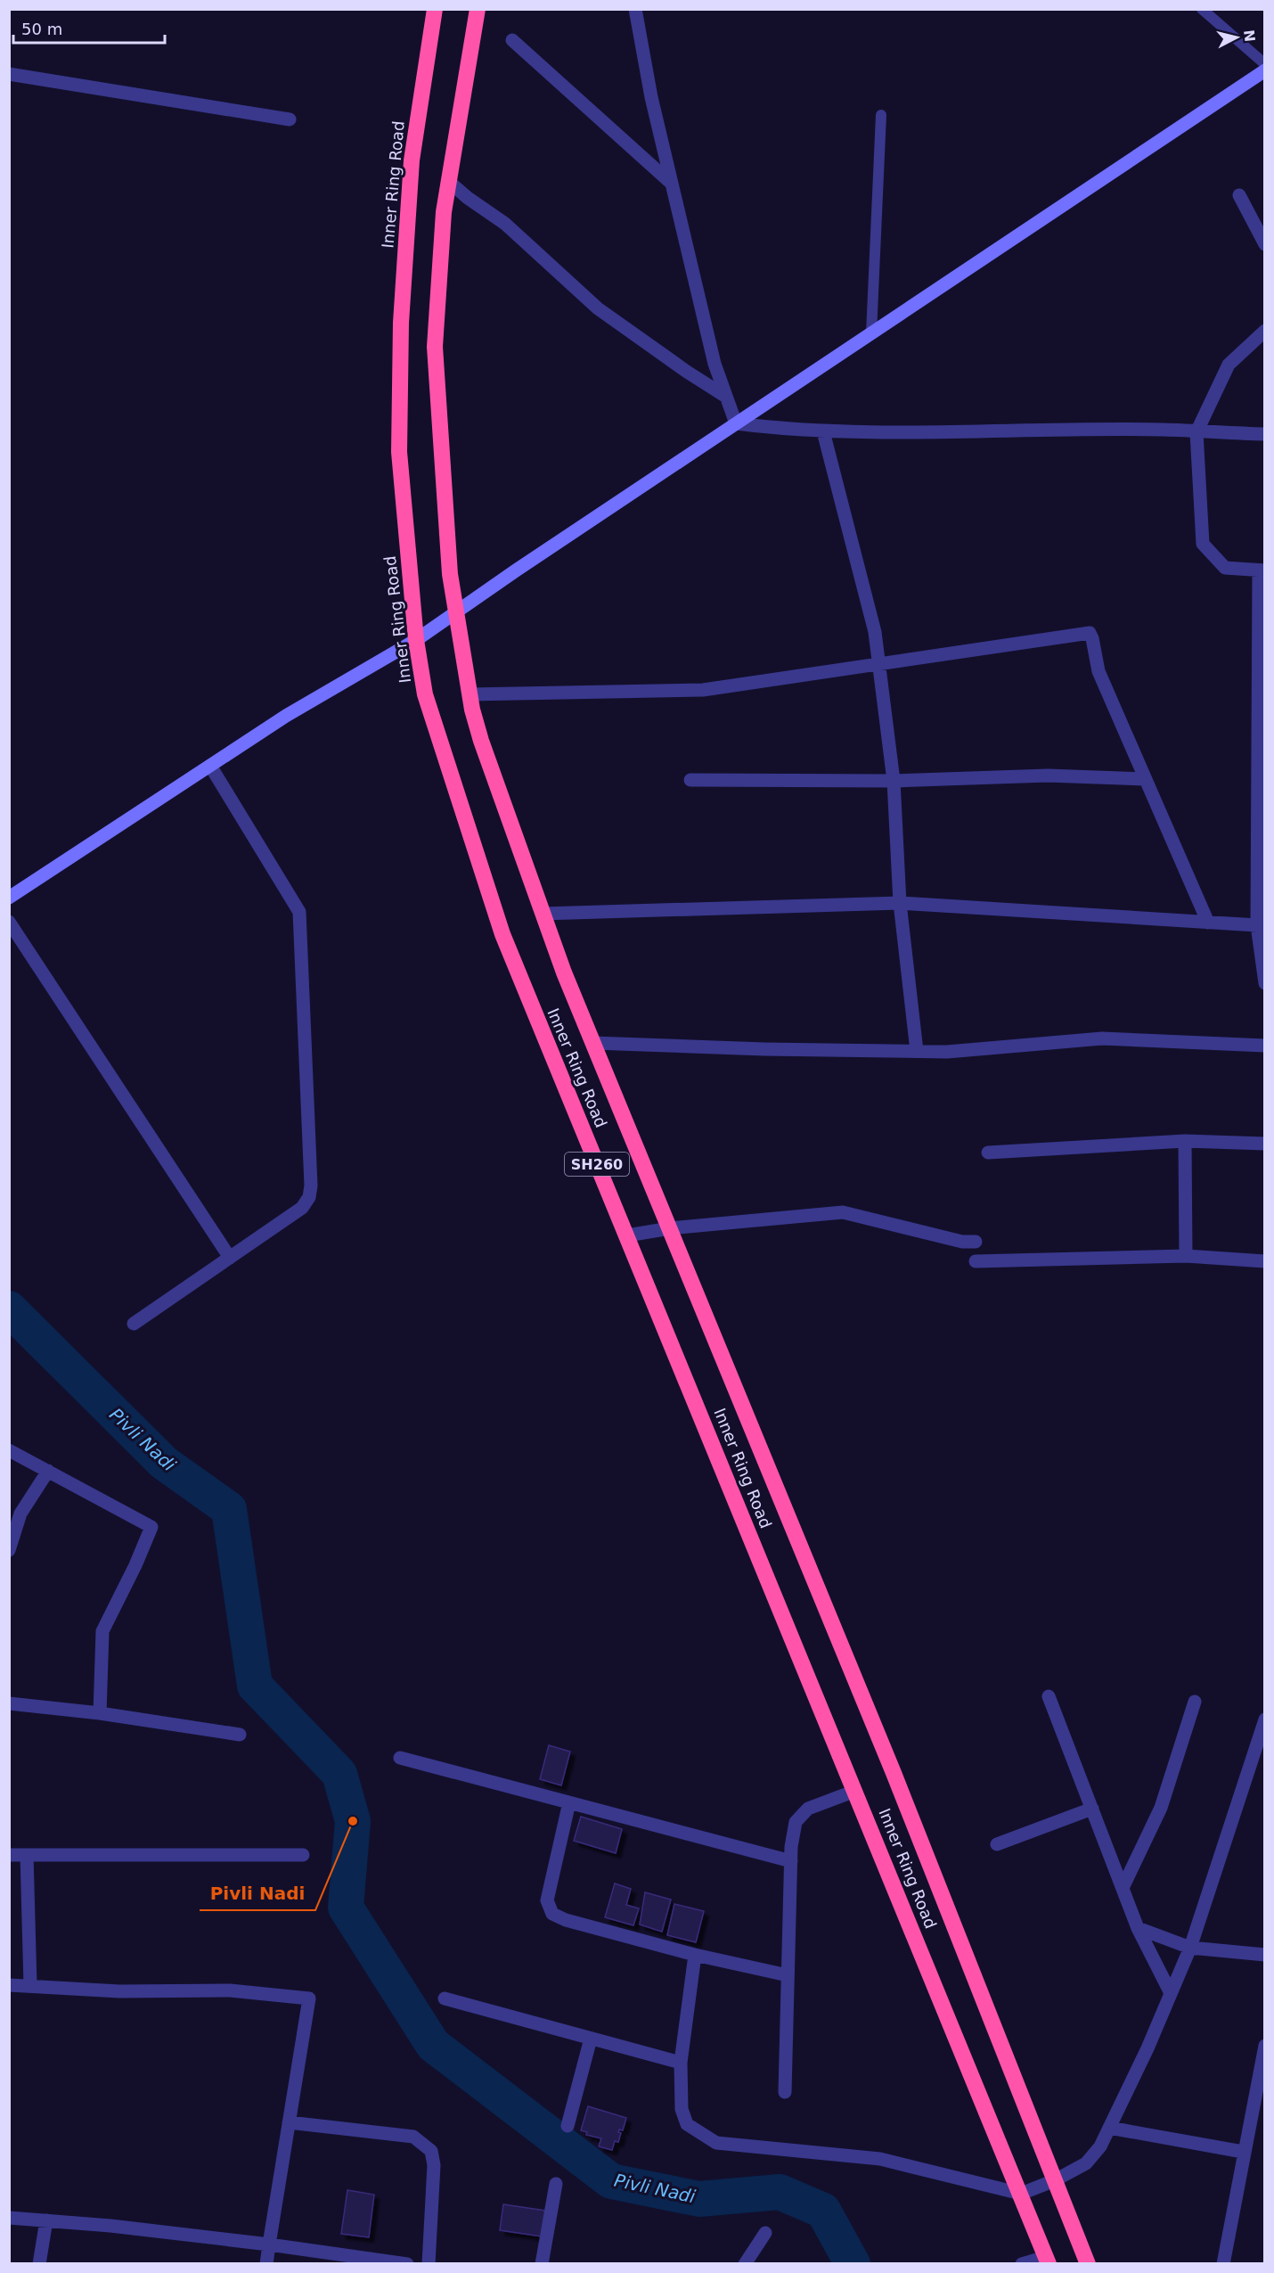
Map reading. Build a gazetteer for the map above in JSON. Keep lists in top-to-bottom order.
{
  "streets": {
    "highway": ["Inner Ring Road", "SH260"]
  },
  "water": ["Pivli Nadi"],
  "places": ["Pivli Nadi"],
  "scale_bar": "50 m",
  "north": "right"
}
